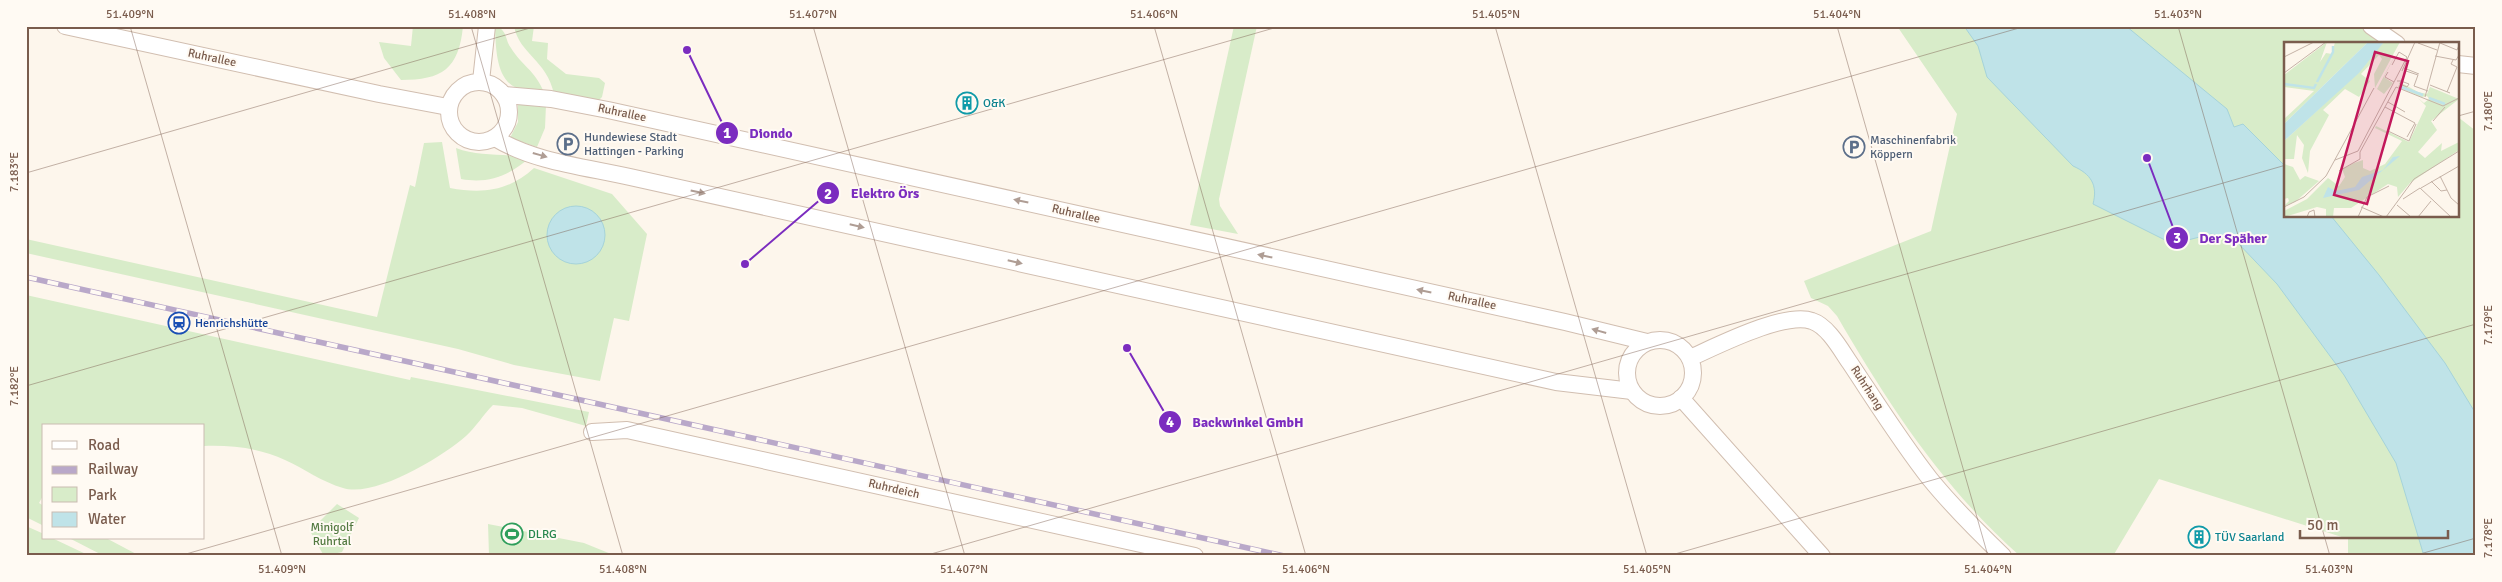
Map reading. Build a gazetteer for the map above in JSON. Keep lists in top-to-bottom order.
{
  "streets": {
    "street": ["Ruhrallee", "Ruhrhang", "Ruhrdeich"]
  },
  "crossings": [
    ["Ruhrallee", "Ruhrhang"]
  ],
  "parks": ["Minigolf Ruhrtal"],
  "places": {
    "other": [
      "Diondo",
      "Der Späher",
      "Elektro Örs",
      "Backwinkel GmbH"
    ],
    "building": ["O&K", "TÜV Saarland"],
    "parking": ["Hundewiese Stadt Hattingen - Parking", "Maschinenfabrik Köppern"],
    "station": ["Henrichshütte"],
    "sports": ["DLRG"]
  },
  "legend": [
    "Road",
    "Railway",
    "Park",
    "Water"
  ],
  "scale_bar": "50 m",
  "coordinates": [
    "51.409°N",
    "51.408°N",
    "51.407°N",
    "51.406°N",
    "51.405°N",
    "51.404°N",
    "51.403°N",
    "7.180°E",
    "7.183°E",
    "7.179°E",
    "7.182°E",
    "7.178°E"
  ]
}
